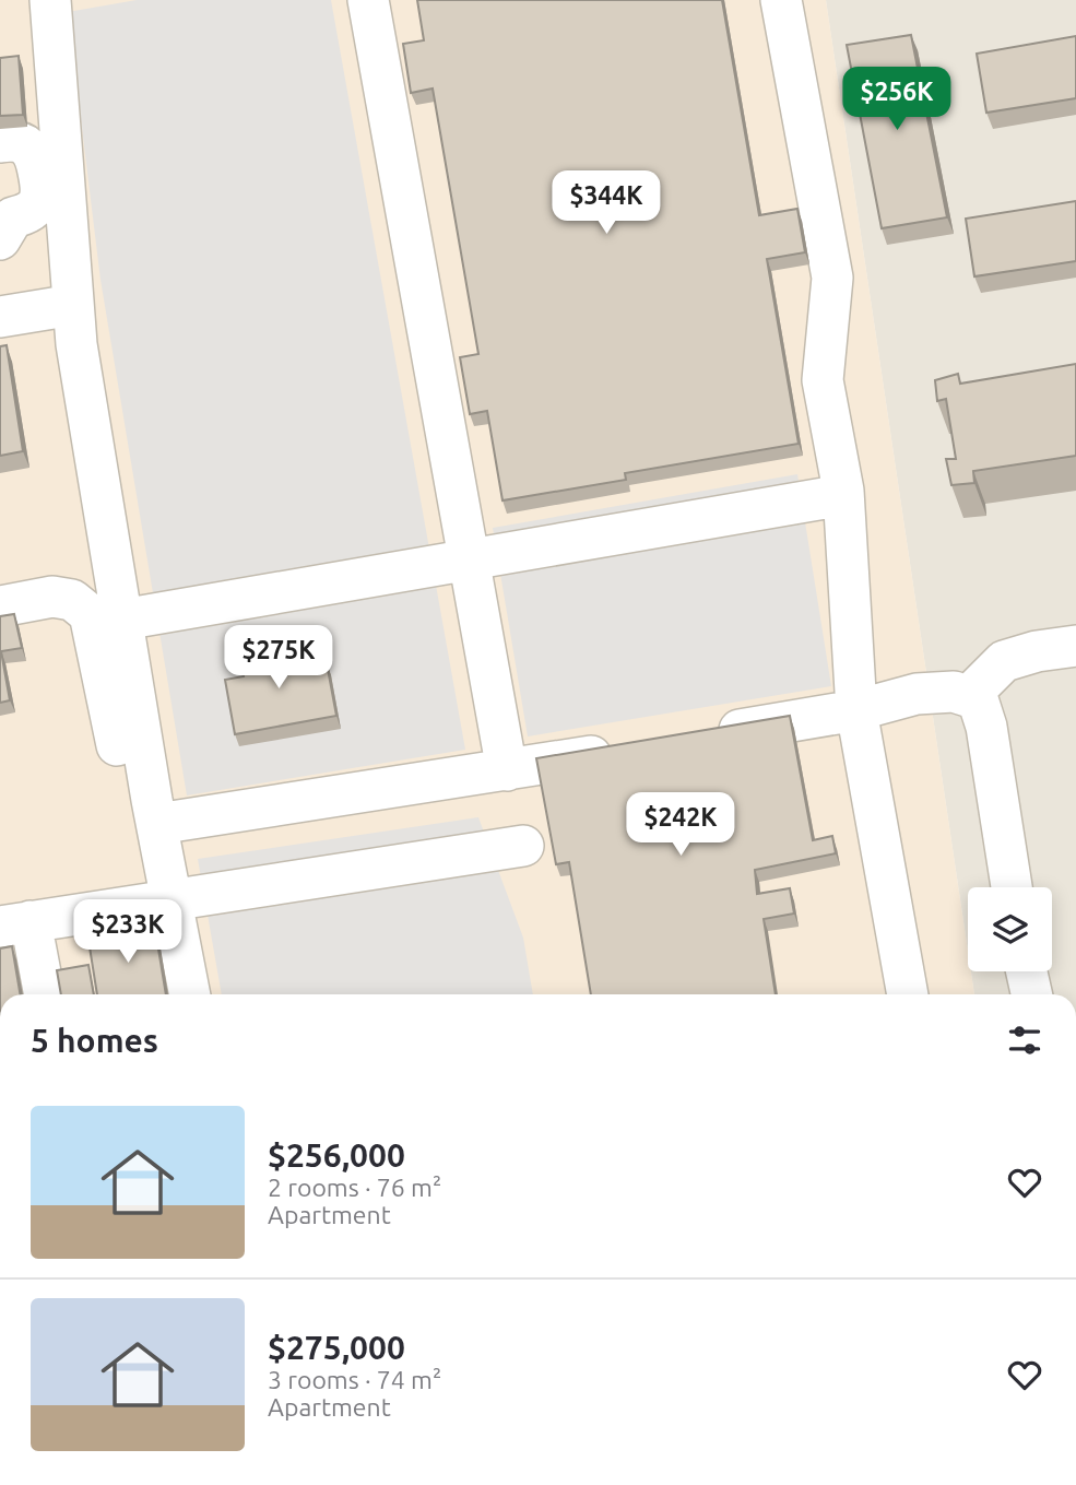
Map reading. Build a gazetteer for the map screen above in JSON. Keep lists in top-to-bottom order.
{
  "page": {
    "price": [
      "$256K",
      "$344K",
      "$275K",
      "$242K",
      "$233K"
    ],
    "heading": "5 homes",
    "list": [
      {
        "name": "$256,000",
        "note": "2 rooms · 76 m² · Apartment"
      },
      {
        "name": "$275,000",
        "note": "3 rooms · 74 m² · Apartment"
      }
    ]
  }
}
